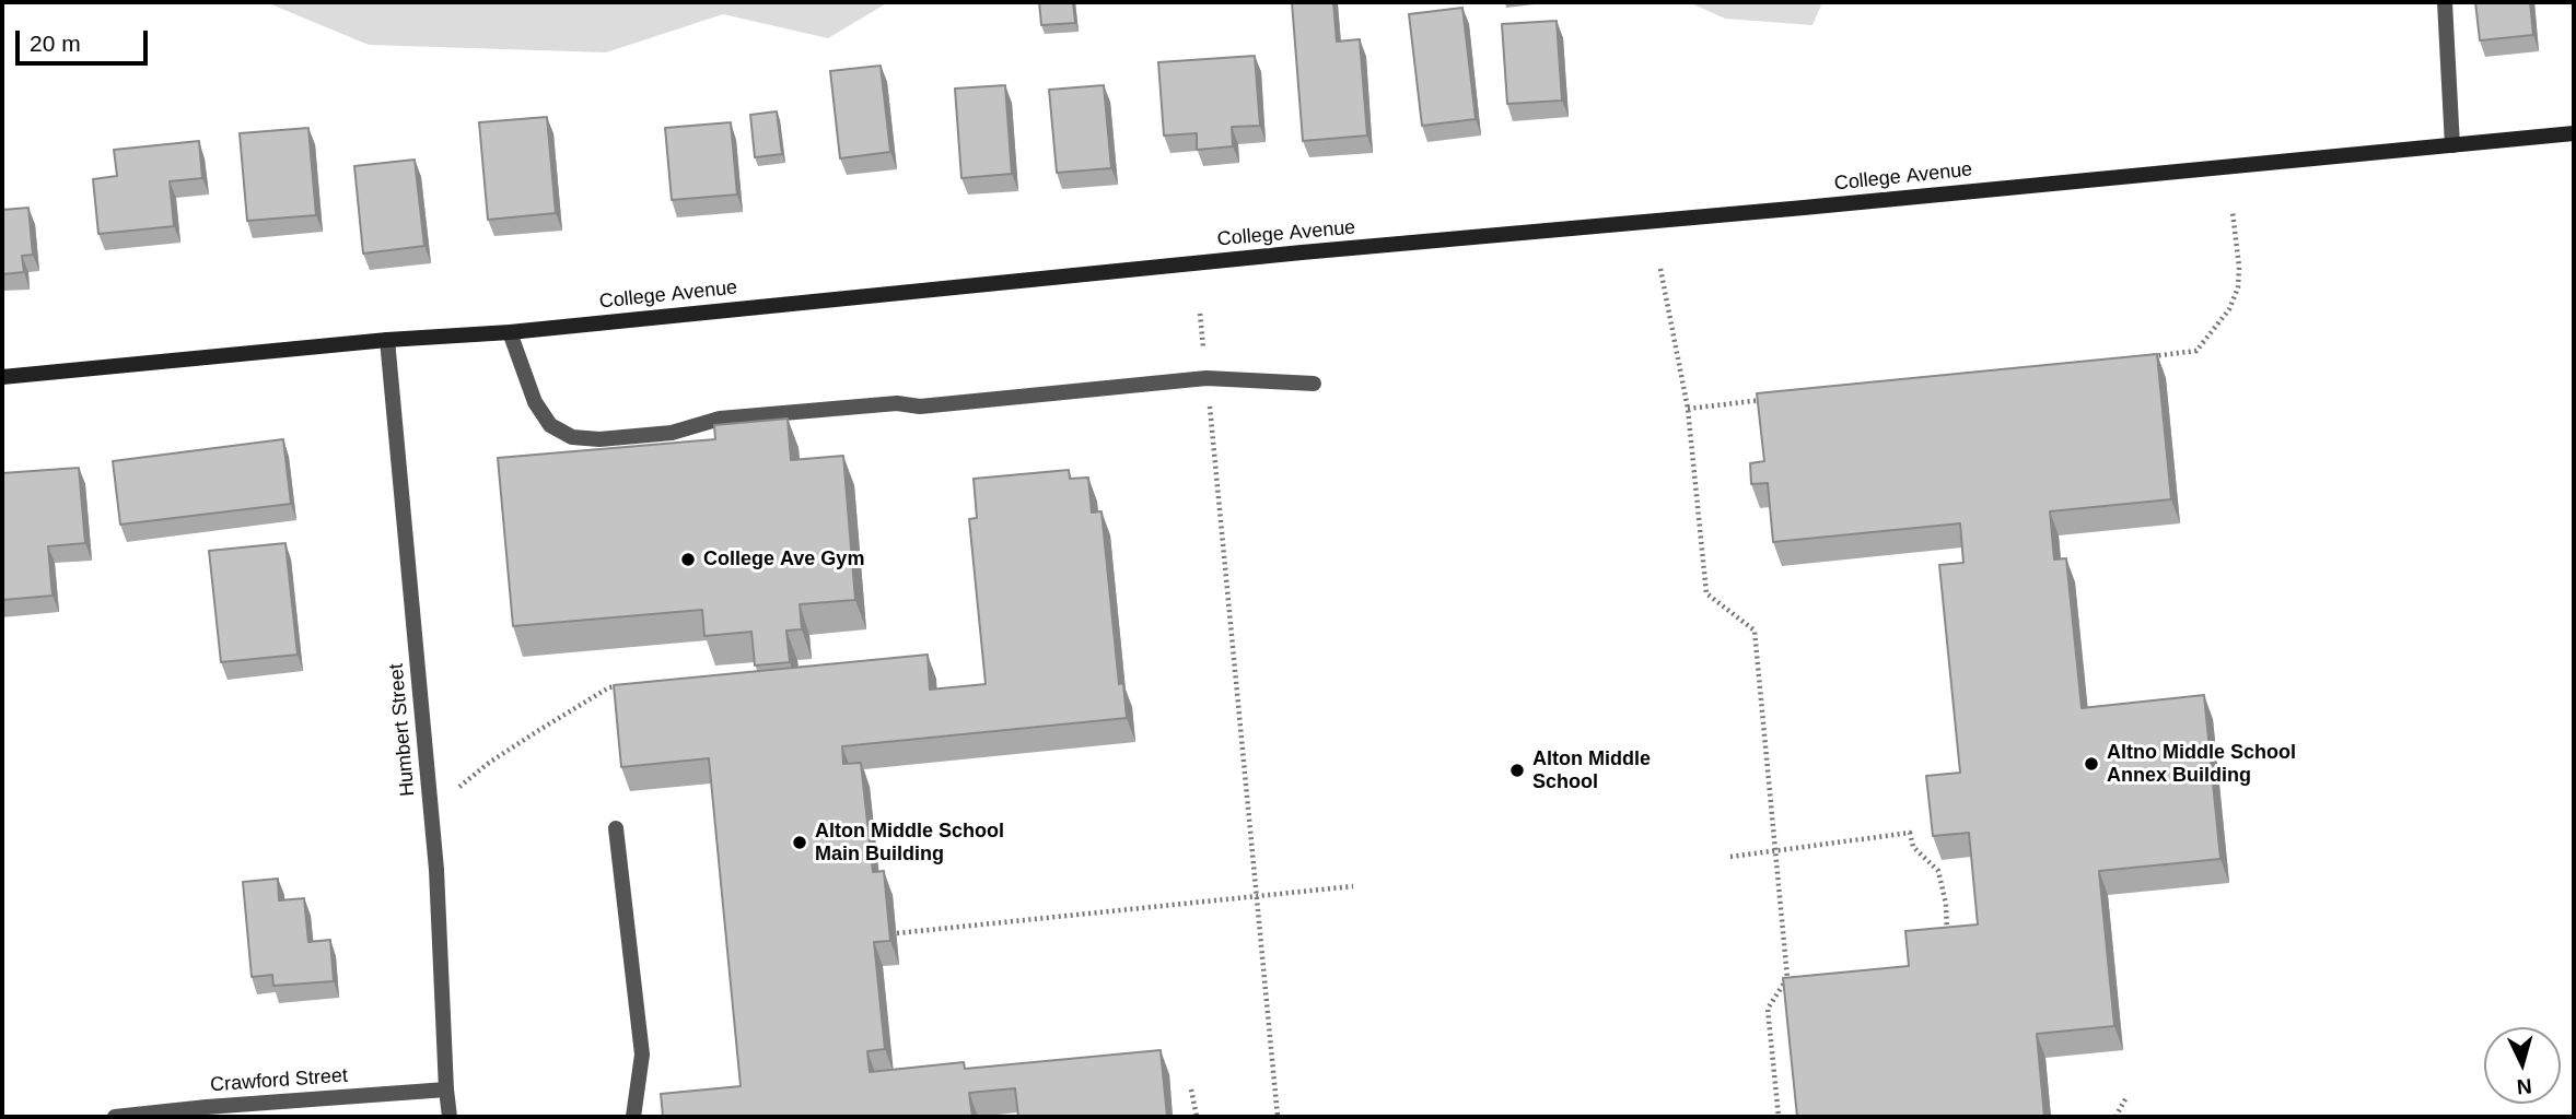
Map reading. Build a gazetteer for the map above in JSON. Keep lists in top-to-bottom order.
{
  "streets": {
    "main road": ["College Avenue"],
    "street": ["Humbert Street", "Crawford Street"]
  },
  "crossings": [
    ["College Avenue", "Humbert Street"],
    ["Humbert Street", "Crawford Street"]
  ],
  "places": [
    "College Ave Gym",
    "Altno Middle School Annex Building",
    "Alton Middle School",
    "Alton Middle School Main Building"
  ],
  "scale_bar": "20 m",
  "north": "bottom"
}
